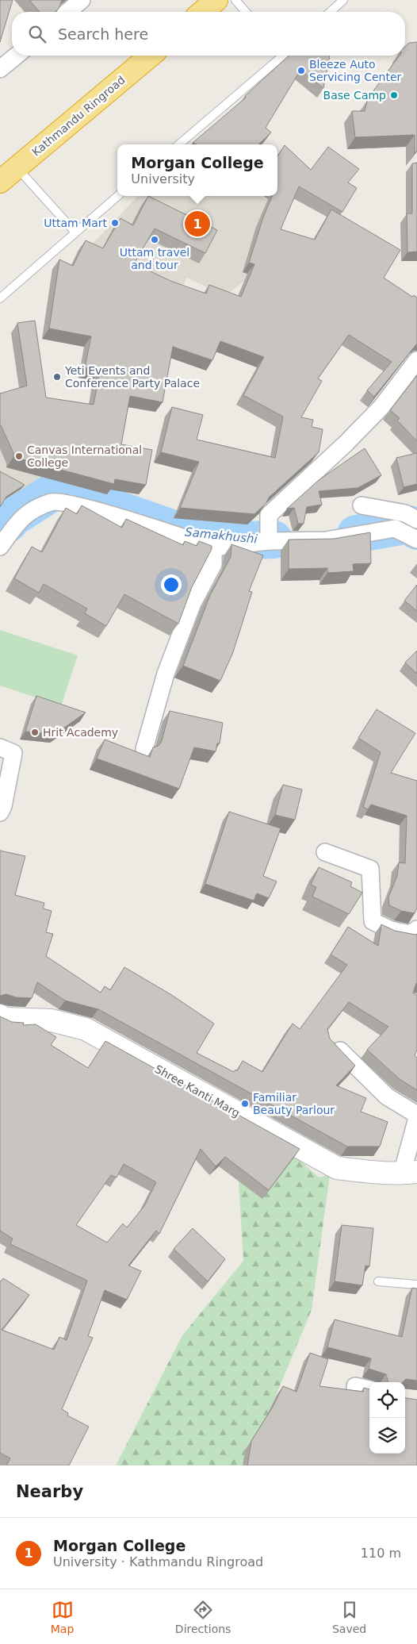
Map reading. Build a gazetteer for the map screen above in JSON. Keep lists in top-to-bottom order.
{
  "streets": {
    "highway": ["Kathmandu Ringroad"],
    "street": ["Shree Kanti Marg"]
  },
  "water": ["Samakhushi"],
  "places": [
    "Bleeze Auto Servicing Center",
    "Base Camp",
    "Uttam Mart",
    "Uttam travel and tour",
    "Yeti Events and Conference Party Palace",
    "Canvas International College",
    "Hrit Academy",
    "Familiar Beauty Parlour"
  ],
  "page": {
    "search": "Search here",
    "popup": ["Morgan College", "University"],
    "pins": "1",
    "heading": "Nearby",
    "list": [
      {
        "mark": "1",
        "name": "Morgan College",
        "note": "University · Kathmandu Ringroad",
        "value": "110 m"
      }
    ],
    "nav": ["Map", "Directions", "Saved"]
  }
}
